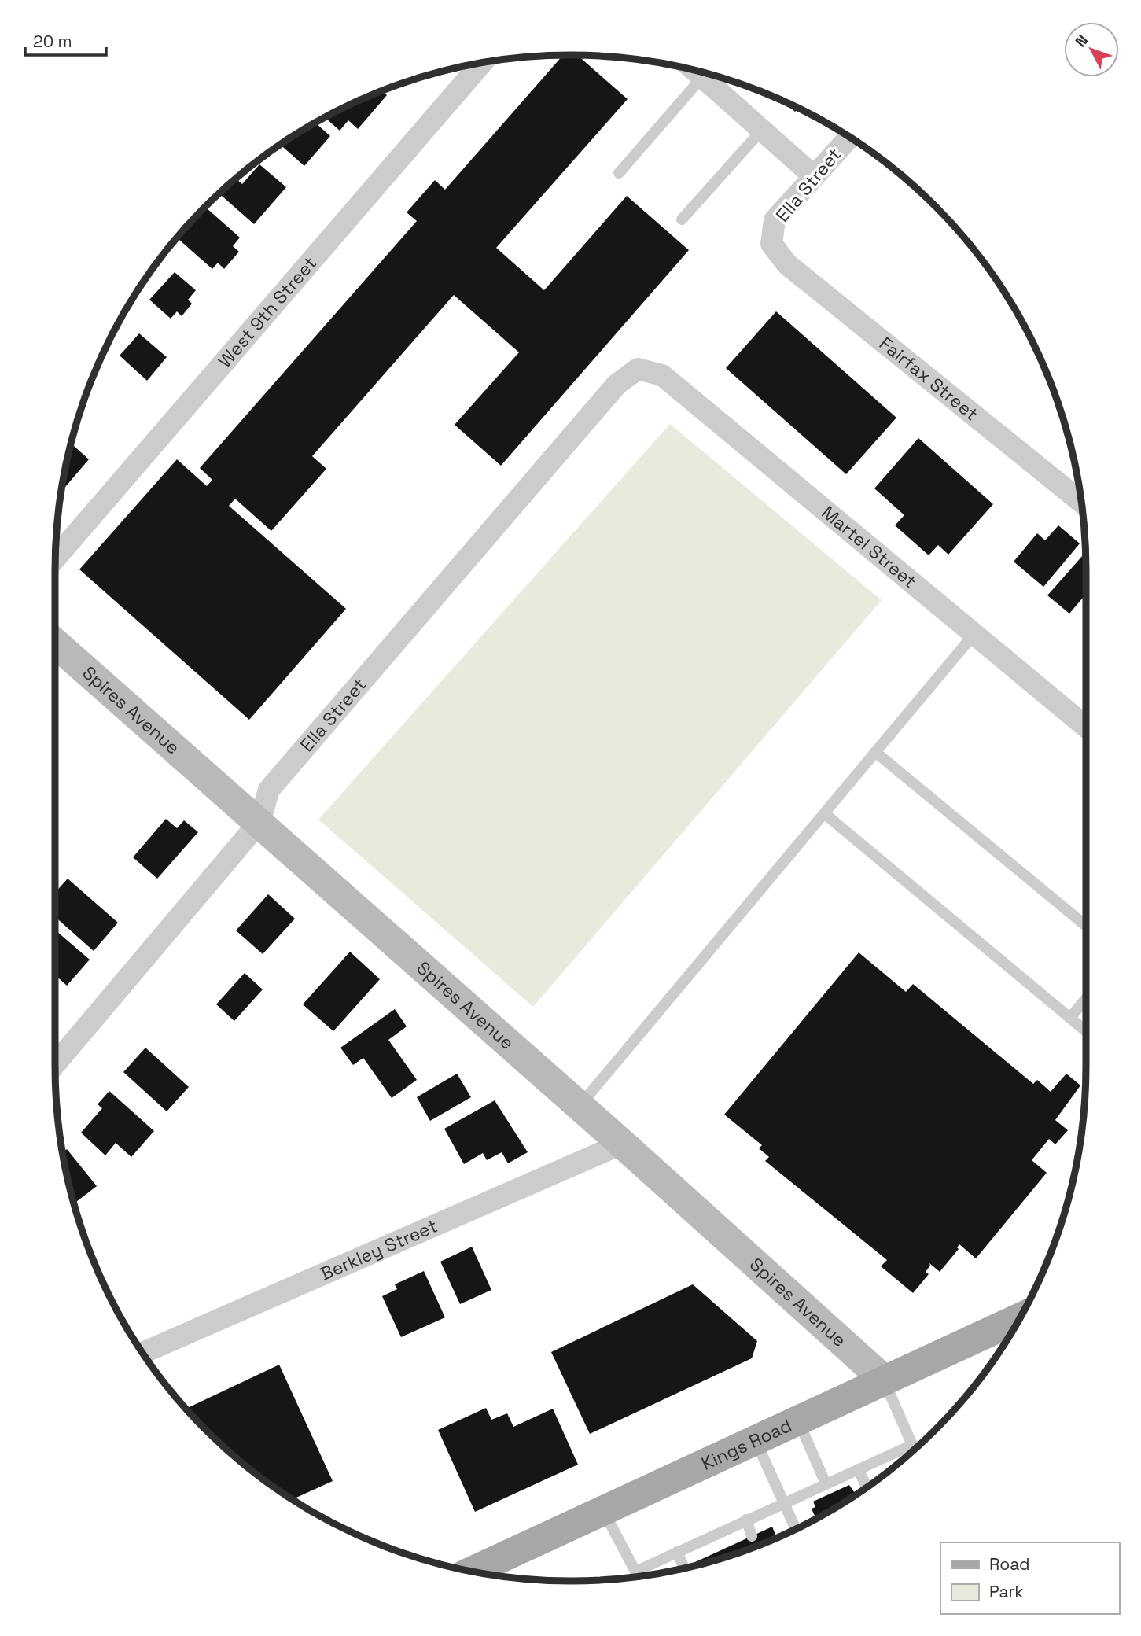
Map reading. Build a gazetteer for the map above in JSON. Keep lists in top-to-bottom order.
{
  "streets": {
    "main road": ["Spires Avenue", "Kings Road"],
    "street": [
      "Ella Street",
      "West 9th Street",
      "Fairfax Street",
      "Martel Street",
      "Berkley Street"
    ]
  },
  "crossings": [
    ["Ella Street", "Fairfax Street"],
    ["Ella Street", "Martel Street"],
    ["Ella Street", "Spires Avenue"],
    ["Spires Avenue", "Berkley Street"],
    ["Spires Avenue", "Kings Road"]
  ],
  "legend": ["Road", "Park"],
  "scale_bar": "20 m",
  "north": "top left"
}
